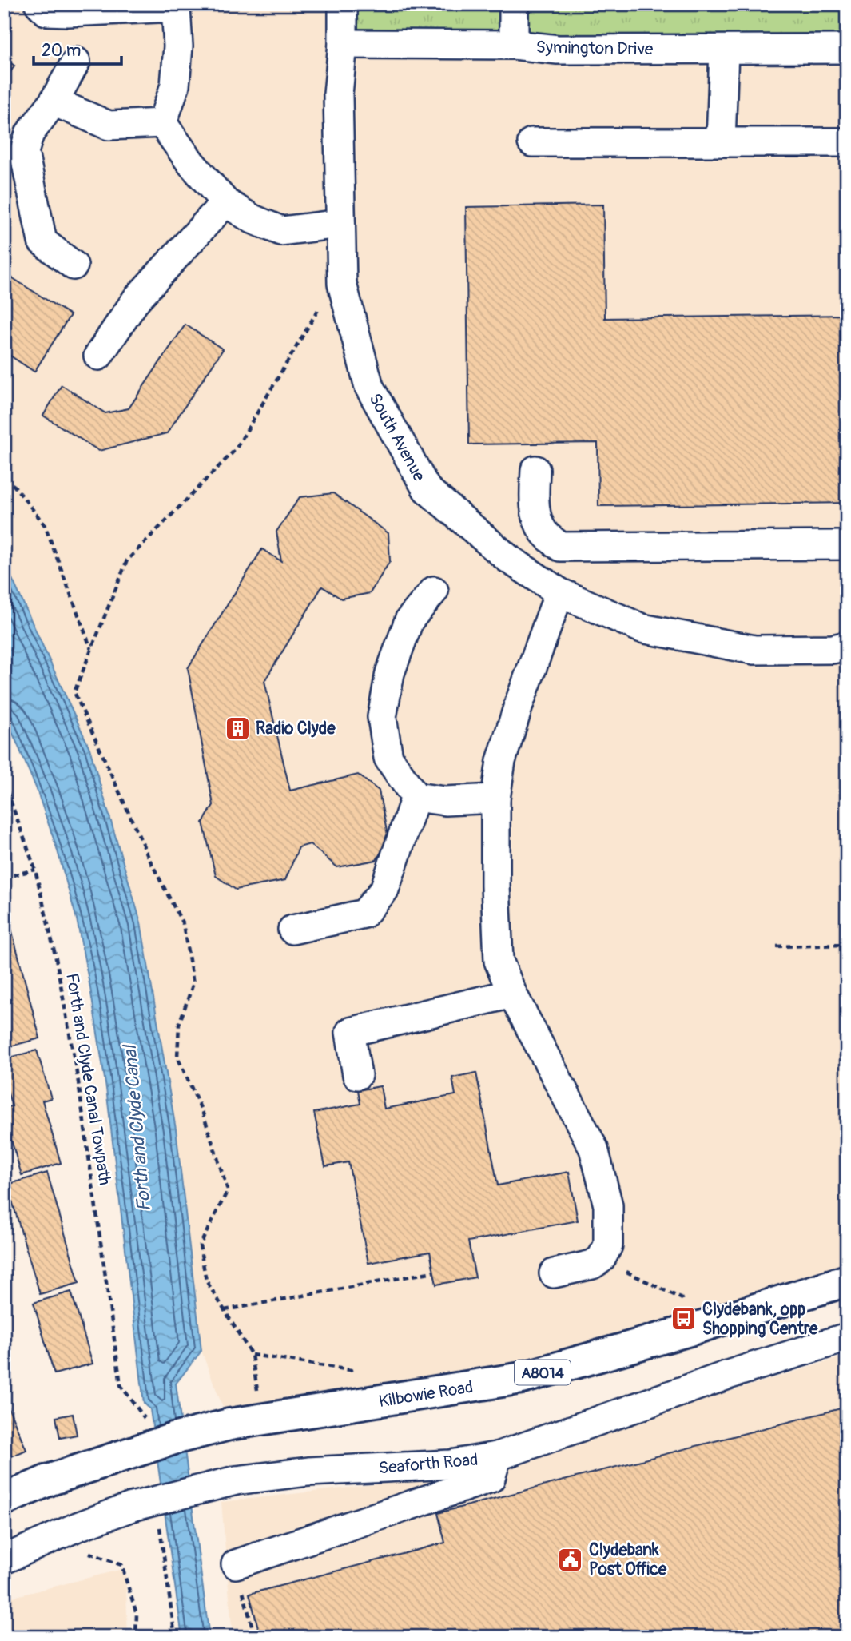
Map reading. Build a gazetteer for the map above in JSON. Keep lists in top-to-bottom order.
{
  "streets": {
    "main road": ["A8014", "Kilbowie Road"],
    "street": ["Symington Drive", "South Avenue", "Seaforth Road"],
    "path": ["Forth and Clyde Canal Towpath"]
  },
  "crossings": [
    ["Symington Drive", "South Avenue"]
  ],
  "water": ["Forth and Clyde Canal"],
  "places": {
    "building": ["Radio Clyde"],
    "bus stop": ["Clydebank, opp Shopping Centre"],
    "public building": ["Clydebank Post Office"]
  },
  "scale_bar": "20 m"
}
